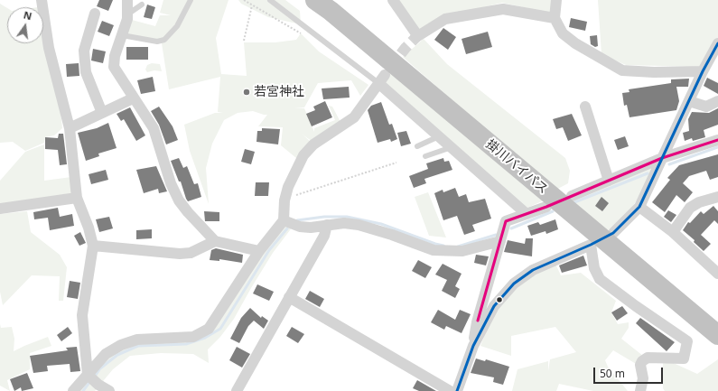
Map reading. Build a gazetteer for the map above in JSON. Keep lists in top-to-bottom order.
{
  "streets": {
    "highway": ["掛川バイパス"]
  },
  "places": ["若宮神社"],
  "scale_bar": "50 m",
  "north": "top"
}
